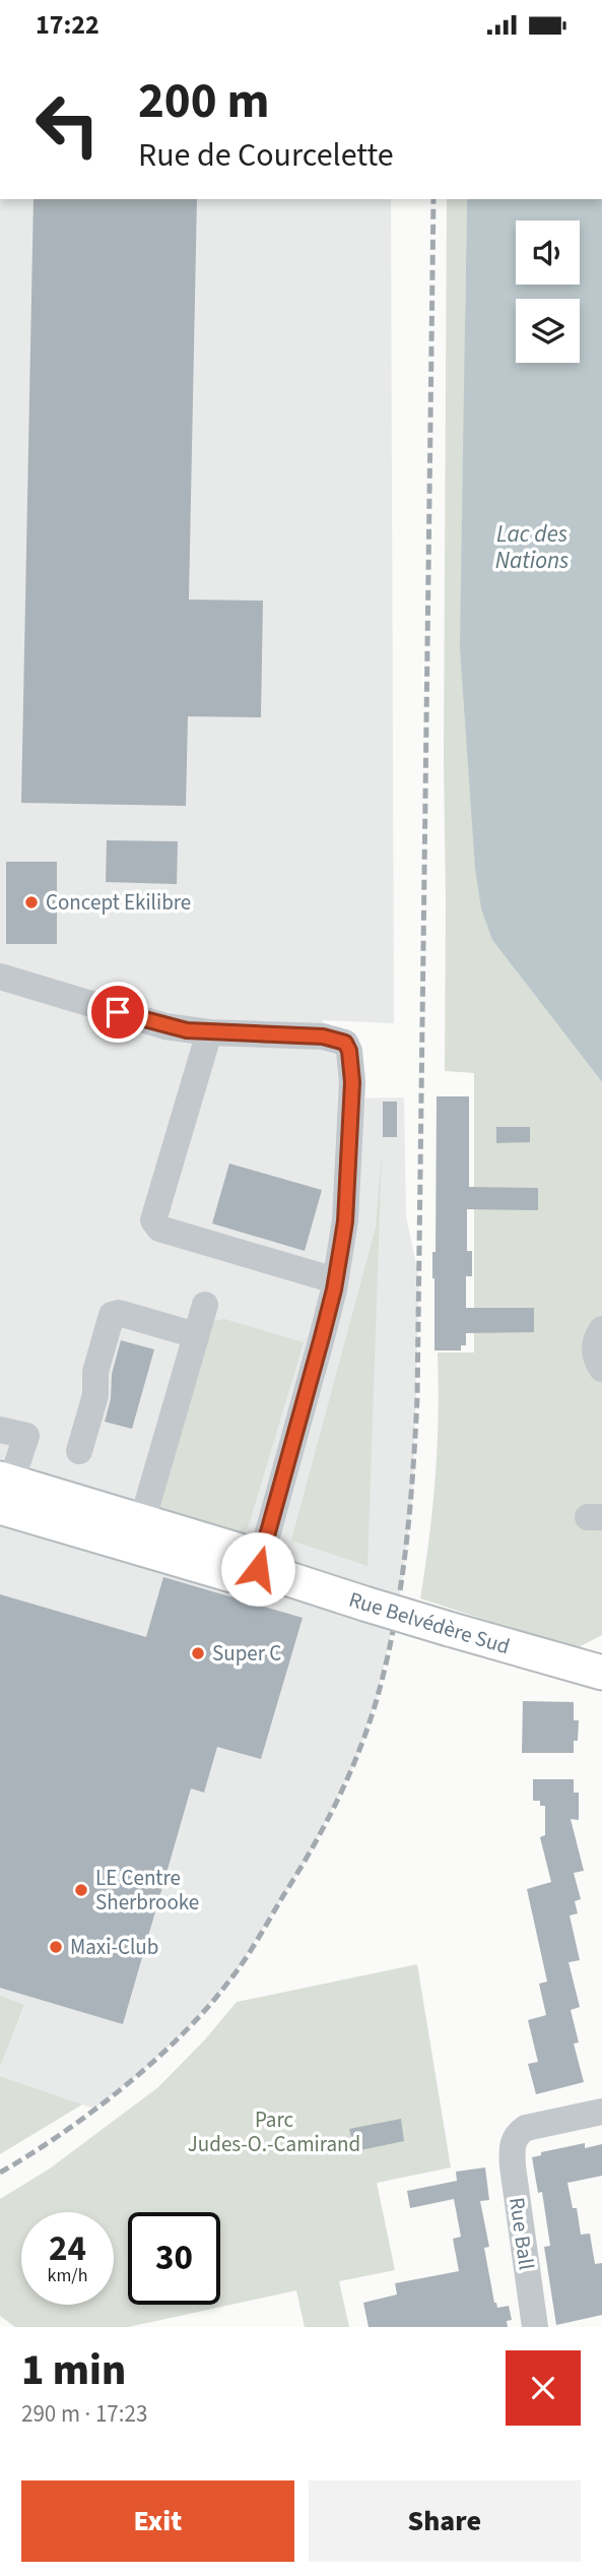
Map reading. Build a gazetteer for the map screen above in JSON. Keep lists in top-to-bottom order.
{
  "streets": {
    "main road": ["Rue Belvédère Sud"],
    "street": ["Rue Ball"]
  },
  "water": ["Lac des Nations"],
  "parks": ["Parc Judes-O.-Camirand"],
  "places": [
    "Concept Ekilibre",
    "Super C",
    "LE Centre Sherbrooke",
    "Maxi-Club"
  ],
  "page": {
    "status": "17:22",
    "turn": ["200 m", "Rue de Courcelette"],
    "speed": "24 km/h",
    "limit": "30",
    "heading": ["1 min", "290 m · 17:23"],
    "buttons": ["Exit", "Share"]
  }
}
